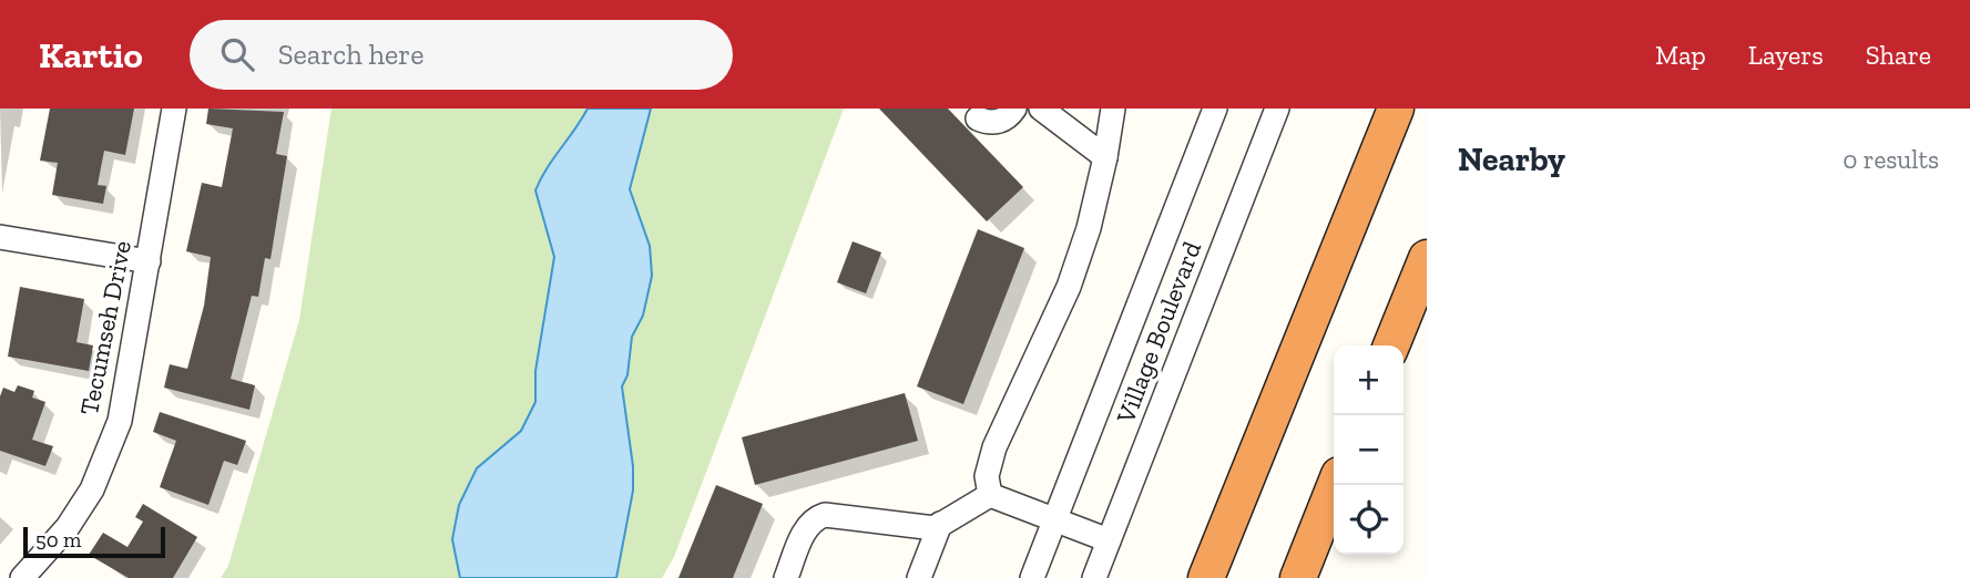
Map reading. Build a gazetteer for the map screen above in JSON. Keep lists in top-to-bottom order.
{
  "streets": {
    "street": ["Tecumseh Drive", "Village Boulevard"]
  },
  "scale_bar": "50 m",
  "page": {
    "header": "Kartio",
    "search": "Search here",
    "nav": ["Map", "Layers", "Share"],
    "heading": ["Nearby", "0 results"],
    "map_buttons": ["+", "−"],
    "scale": "50 m"
  }
}
